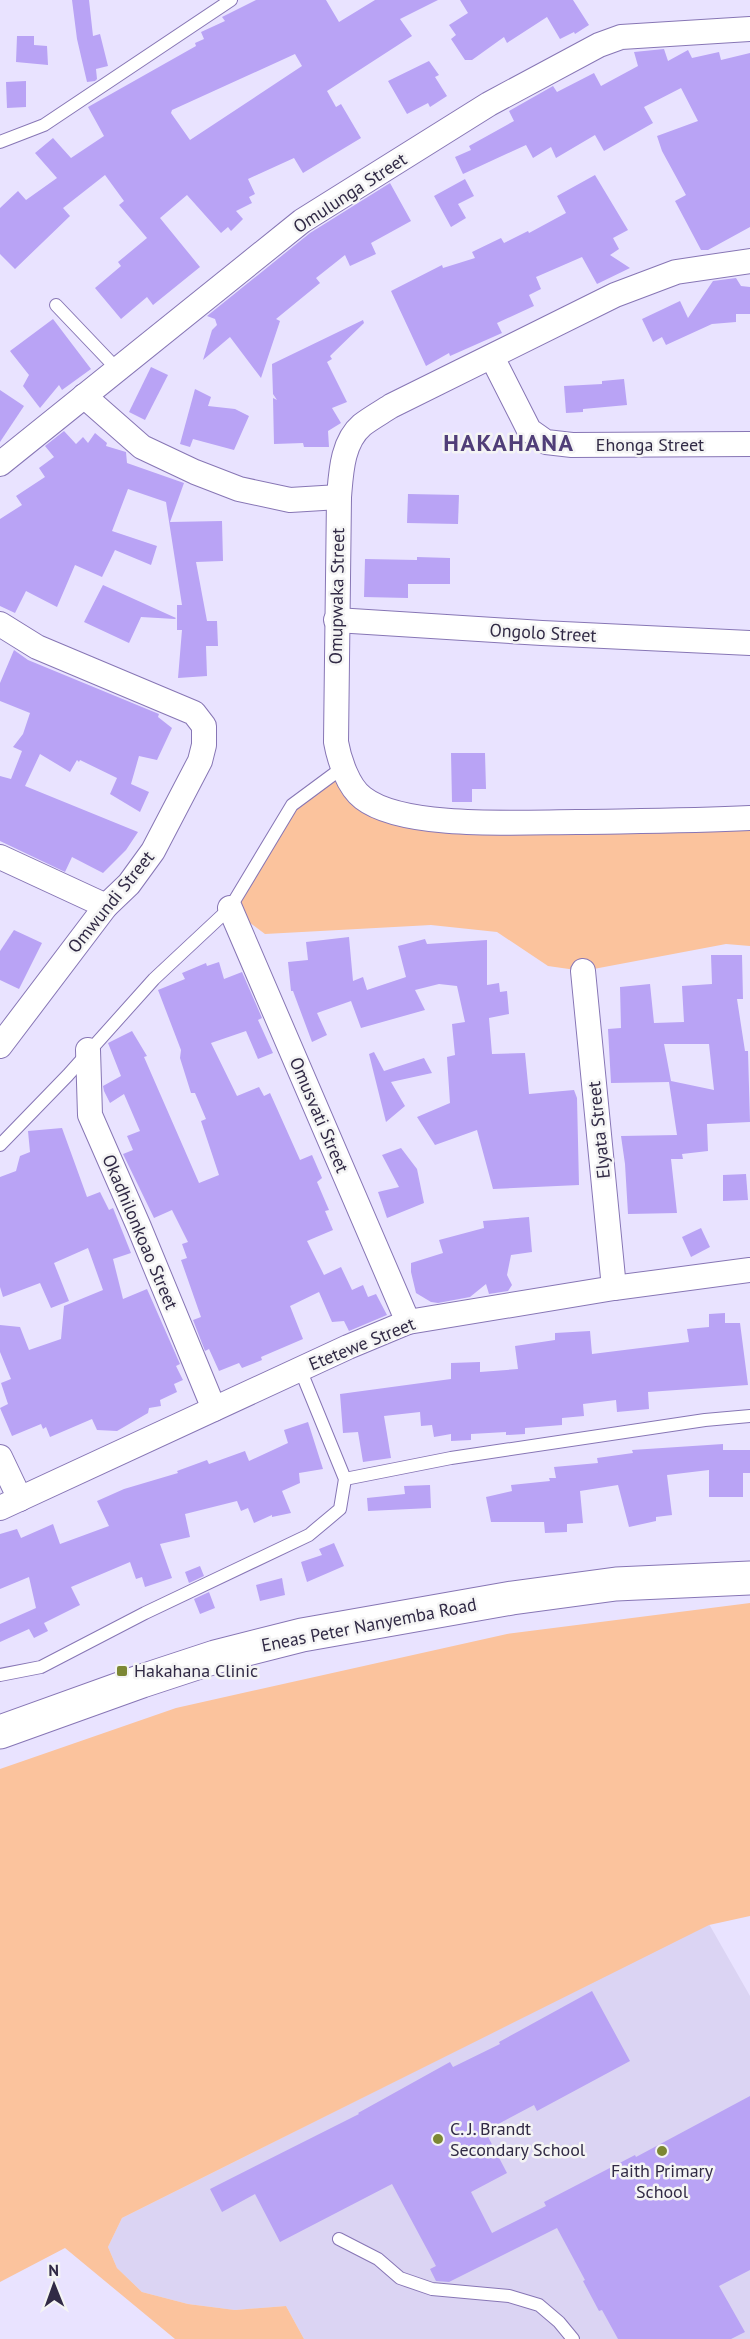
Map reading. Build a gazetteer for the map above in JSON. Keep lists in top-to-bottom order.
{
  "streets": {
    "main road": ["Eneas Peter Nanyemba Road"],
    "street": [
      "Omulunga Street",
      "Ehonga Street",
      "Omupwaka Street",
      "Ongolo Street",
      "Omwundi Street",
      "Omusvati Street",
      "Elyata Street",
      "Okadhilonkoao Street",
      "Etetewe Street"
    ]
  },
  "crossings": [
    ["Ehonga Street", "Omupwaka Street"],
    ["Omupwaka Street", "Ongolo Street"],
    ["Omusvati Street", "Etetewe Street"],
    ["Elyata Street", "Etetewe Street"],
    ["Okadhilonkoao Street", "Etetewe Street"]
  ],
  "districts": ["HAKAHANA"],
  "places": {
    "transit": ["Hakahana Clinic"],
    "other": ["C. J. Brandt Secondary School", "Faith Primary School"]
  },
  "north": "top"
}
